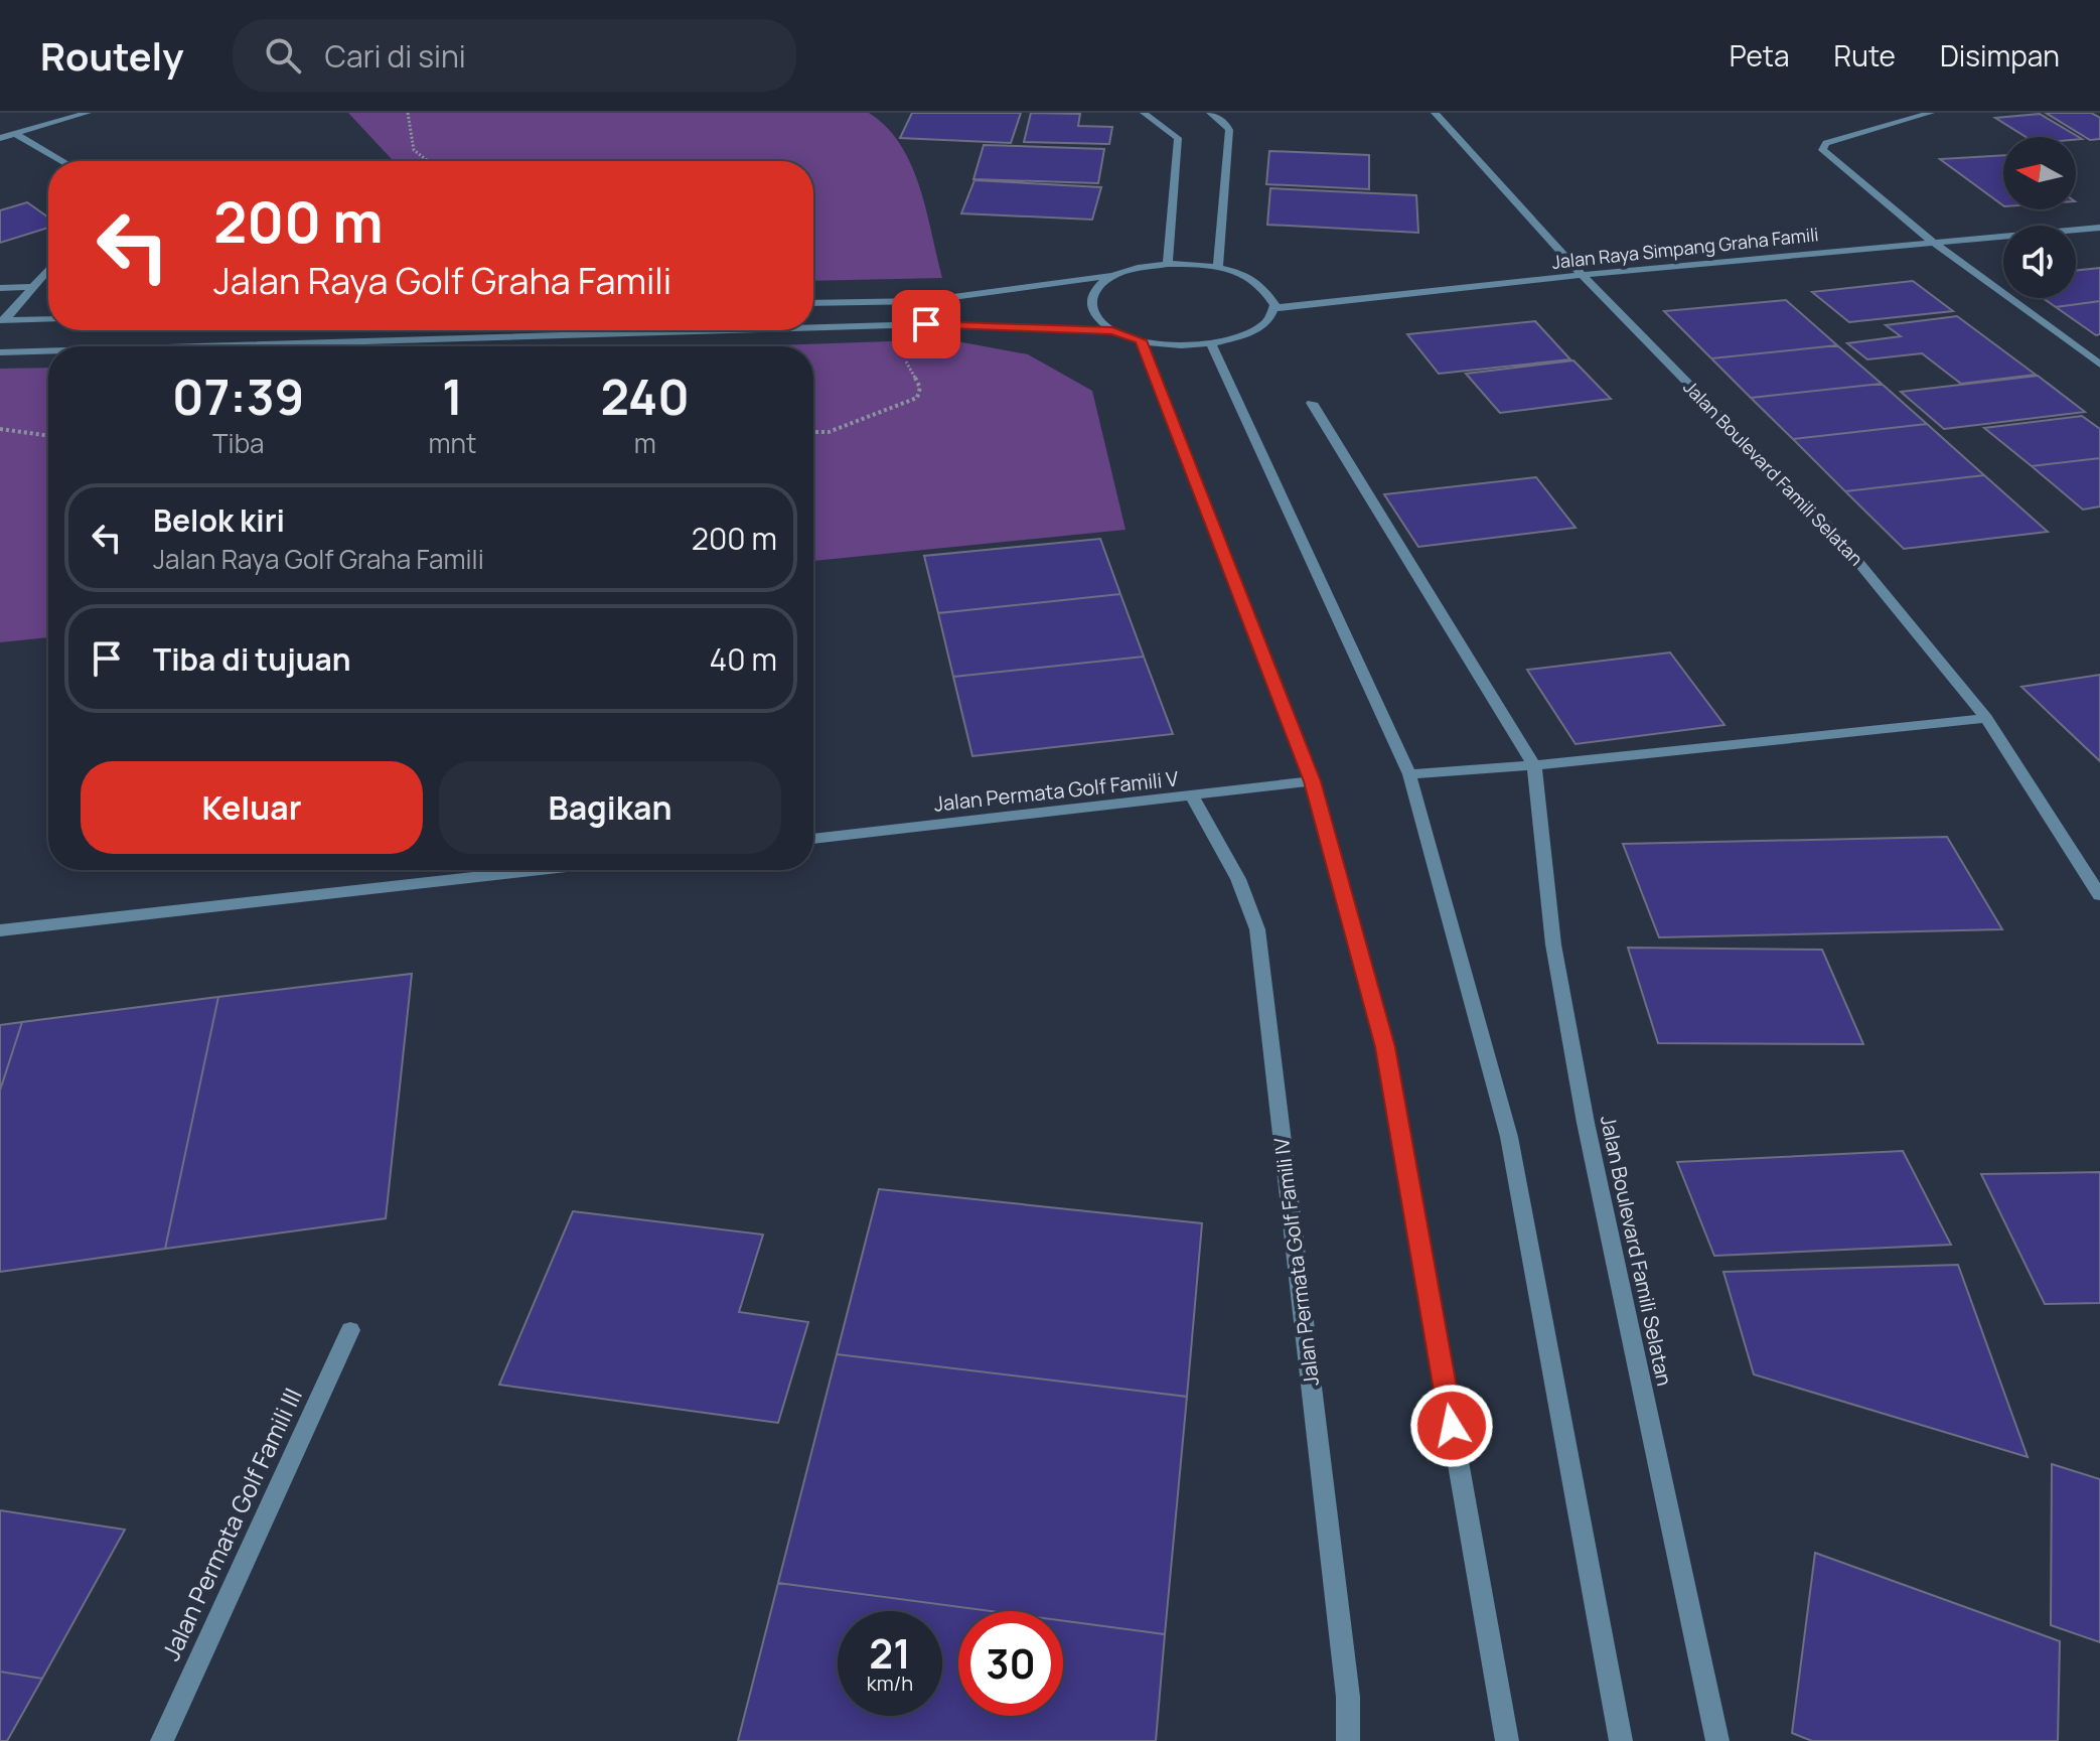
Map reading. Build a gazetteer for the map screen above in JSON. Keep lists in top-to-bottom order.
{
  "streets": {
    "street": [
      "Jalan Raya Simpang Graha Famili",
      "Jalan Boulevard Famili Selatan",
      "Jalan Permata Golf Famili V",
      "Jalan Permata Golf Famili IV",
      "Jalan Permata Golf Famili III"
    ]
  },
  "crossings": [
    ["Jalan Raya Simpang Graha Famili", "Jalan Boulevard Famili Selatan"],
    ["Jalan Permata Golf Famili V", "Jalan Permata Golf Famili IV"]
  ],
  "north": "left",
  "page": {
    "header": "Routely",
    "search": "Cari di sini",
    "nav": ["Peta", "Rute", "Disimpan"],
    "turn": ["200 m", "Jalan Raya Golf Graha Famili"],
    "eta": [
      "07:39",
      "Tiba",
      "1",
      "mnt",
      "240",
      "m"
    ],
    "list": [
      {
        "name": "Belok kiri",
        "note": "Jalan Raya Golf Graha Famili",
        "value": "200 m"
      },
      {
        "name": "Tiba di tujuan",
        "value": "40 m"
      }
    ],
    "buttons": ["Keluar", "Bagikan"],
    "speed": "21 km/h",
    "limit": "30"
  }
}
